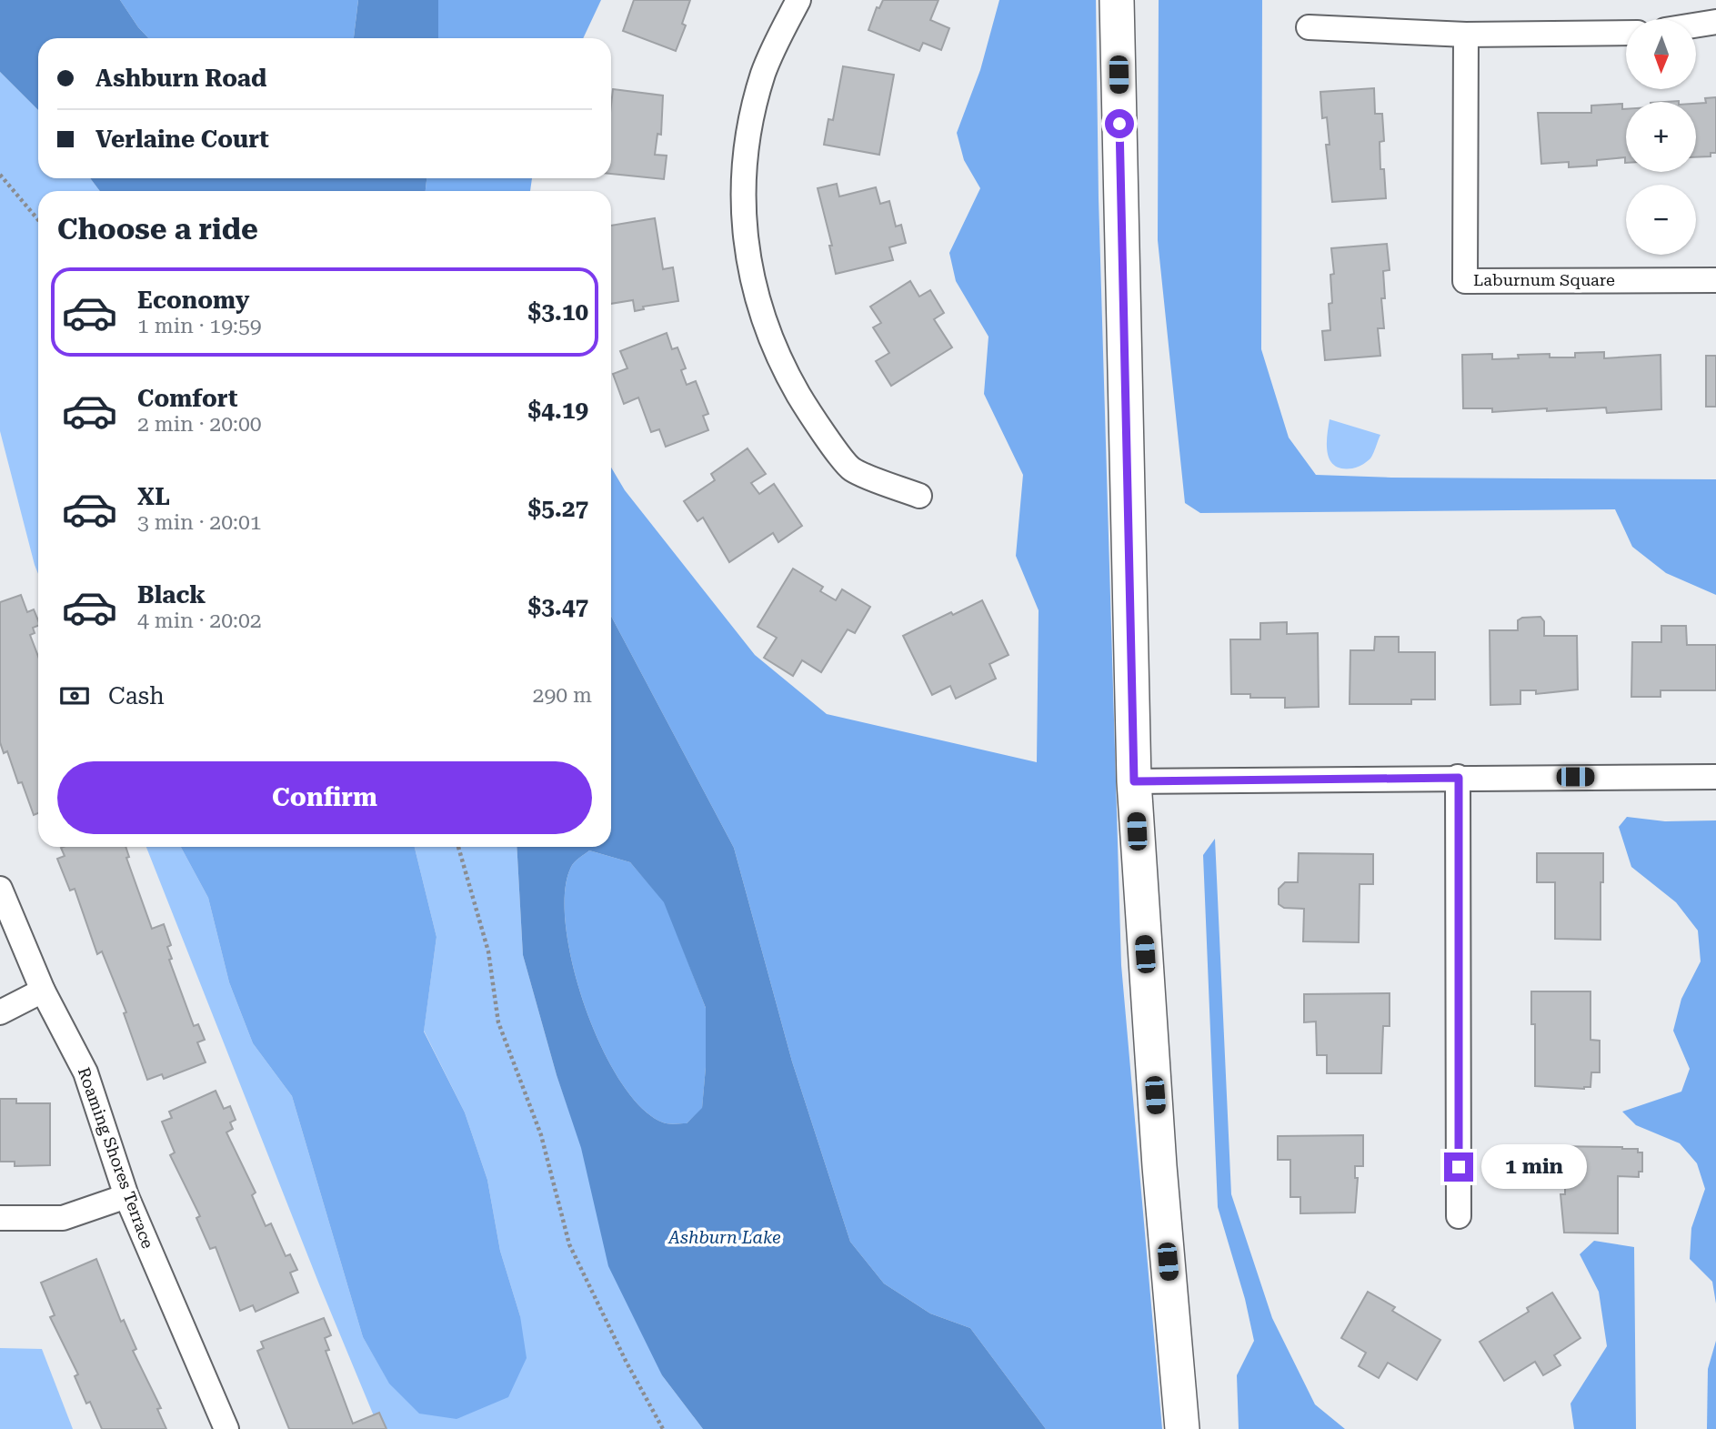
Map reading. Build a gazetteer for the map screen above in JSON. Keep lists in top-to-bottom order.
{
  "streets": {
    "street": ["Laburnum Square", "Roaming Shores Terrace"]
  },
  "water": ["Ashburn Lake"],
  "north": "bottom",
  "page": {
    "map_buttons": ["+", "−"],
    "banner": ["Ashburn Road", "Verlaine Court"],
    "heading": "Choose a ride",
    "list": [
      {
        "name": "Economy",
        "note": "1 min · 19:59",
        "value": "$3.10"
      },
      {
        "name": "Comfort",
        "note": "2 min · 20:00",
        "value": "$4.19"
      },
      {
        "name": "XL",
        "note": "3 min · 20:01",
        "value": "$5.27"
      },
      {
        "name": "Black",
        "note": "4 min · 20:02",
        "value": "$3.47"
      }
    ],
    "pay": ["Cash", "290 m"],
    "buttons": "Confirm",
    "bubble": "1 min"
  }
}
